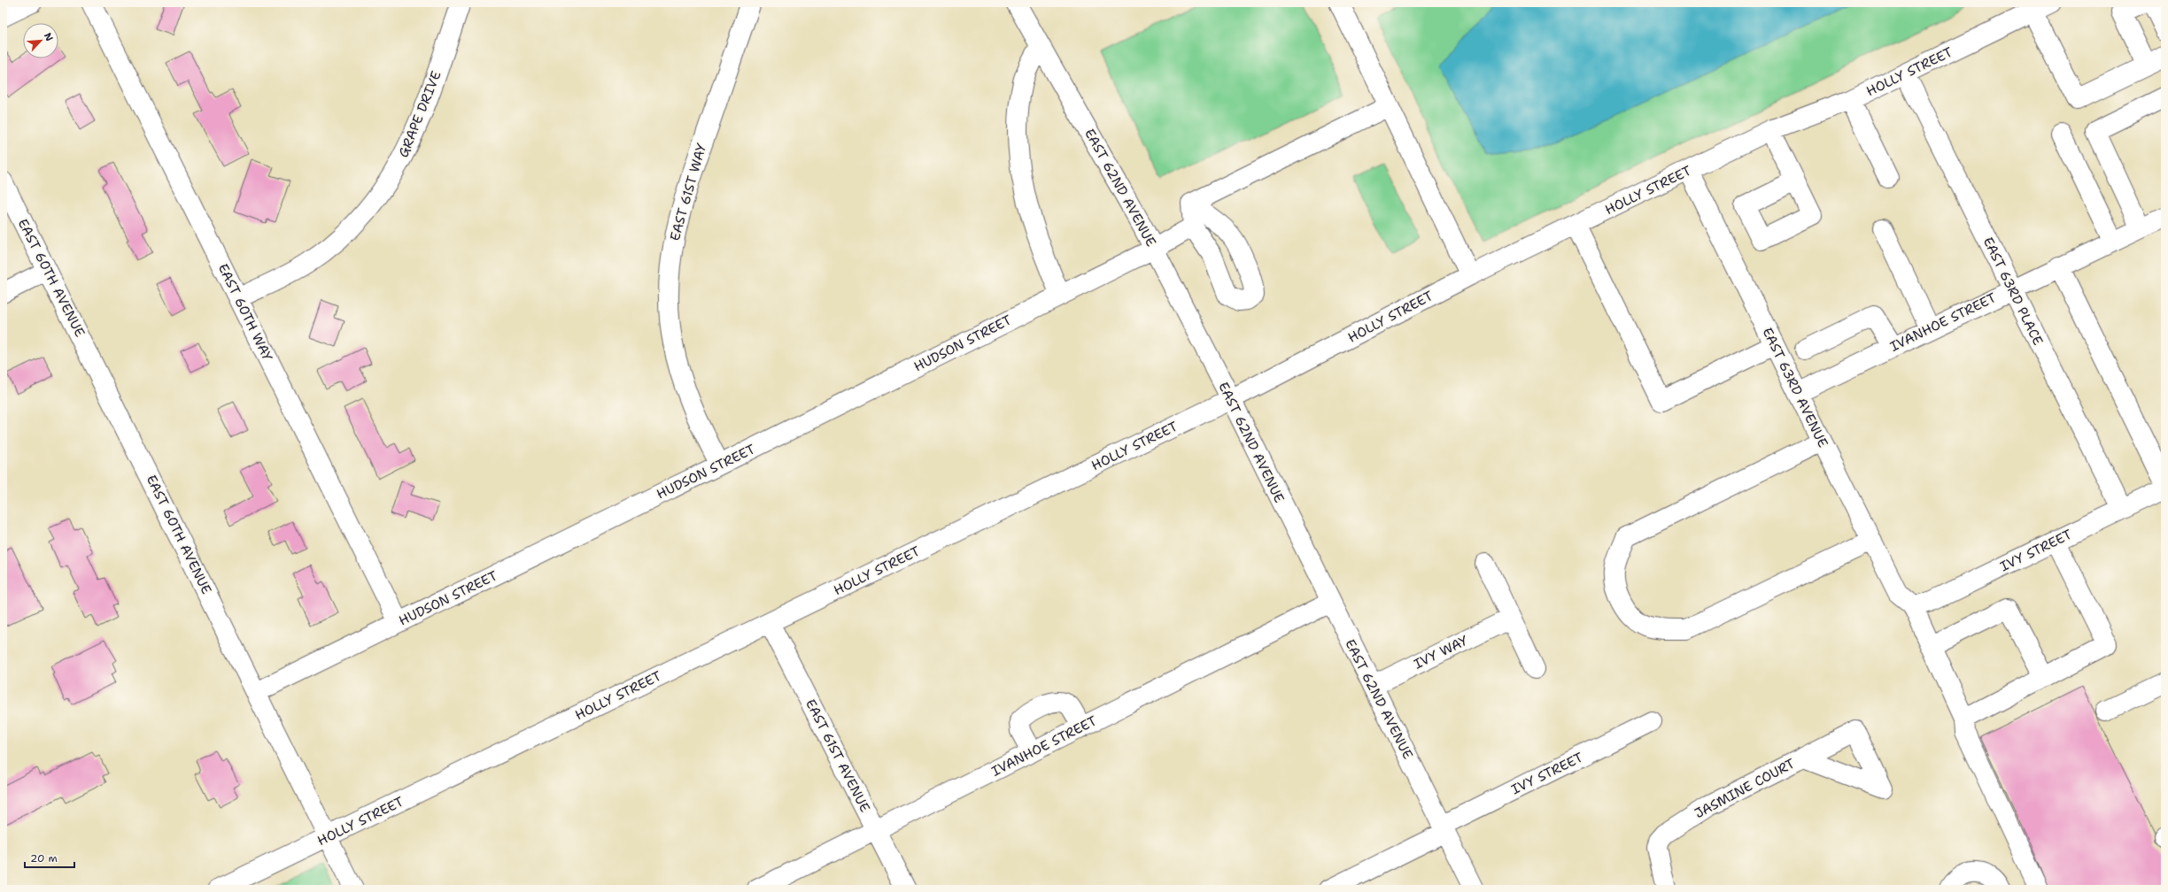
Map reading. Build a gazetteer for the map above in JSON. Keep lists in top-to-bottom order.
{
  "streets": {
    "street": [
      "HOLLY STREET",
      "GRAPE DRIVE",
      "EAST 62ND AVENUE",
      "EAST 61ST WAY",
      "EAST 60TH AVENUE",
      "EAST 63RD PLACE",
      "EAST 60TH WAY",
      "IVANHOE STREET",
      "HUDSON STREET",
      "EAST 63RD AVENUE",
      "IVY STREET",
      "IVY WAY",
      "EAST 61ST AVENUE",
      "JASMINE COURT"
    ]
  },
  "crossings": [
    ["HOLLY STREET", "EAST 62ND AVENUE"],
    ["HOLLY STREET", "EAST 60TH AVENUE"],
    ["HOLLY STREET", "EAST 63RD PLACE"],
    ["HOLLY STREET", "EAST 63RD AVENUE"],
    ["HOLLY STREET", "EAST 61ST AVENUE"],
    ["GRAPE DRIVE", "EAST 60TH WAY"],
    ["EAST 62ND AVENUE", "IVANHOE STREET"],
    ["EAST 62ND AVENUE", "HUDSON STREET"],
    ["EAST 62ND AVENUE", "IVY STREET"],
    ["EAST 62ND AVENUE", "IVY WAY"],
    ["EAST 61ST WAY", "HUDSON STREET"],
    ["EAST 60TH AVENUE", "HUDSON STREET"],
    ["EAST 63RD PLACE", "IVANHOE STREET"],
    ["EAST 63RD PLACE", "IVY STREET"],
    ["EAST 60TH WAY", "HUDSON STREET"],
    ["IVANHOE STREET", "EAST 63RD AVENUE"],
    ["IVANHOE STREET", "EAST 61ST AVENUE"],
    ["EAST 63RD AVENUE", "IVY STREET"]
  ],
  "scale_bar": "20 m",
  "north": "top right"
}
